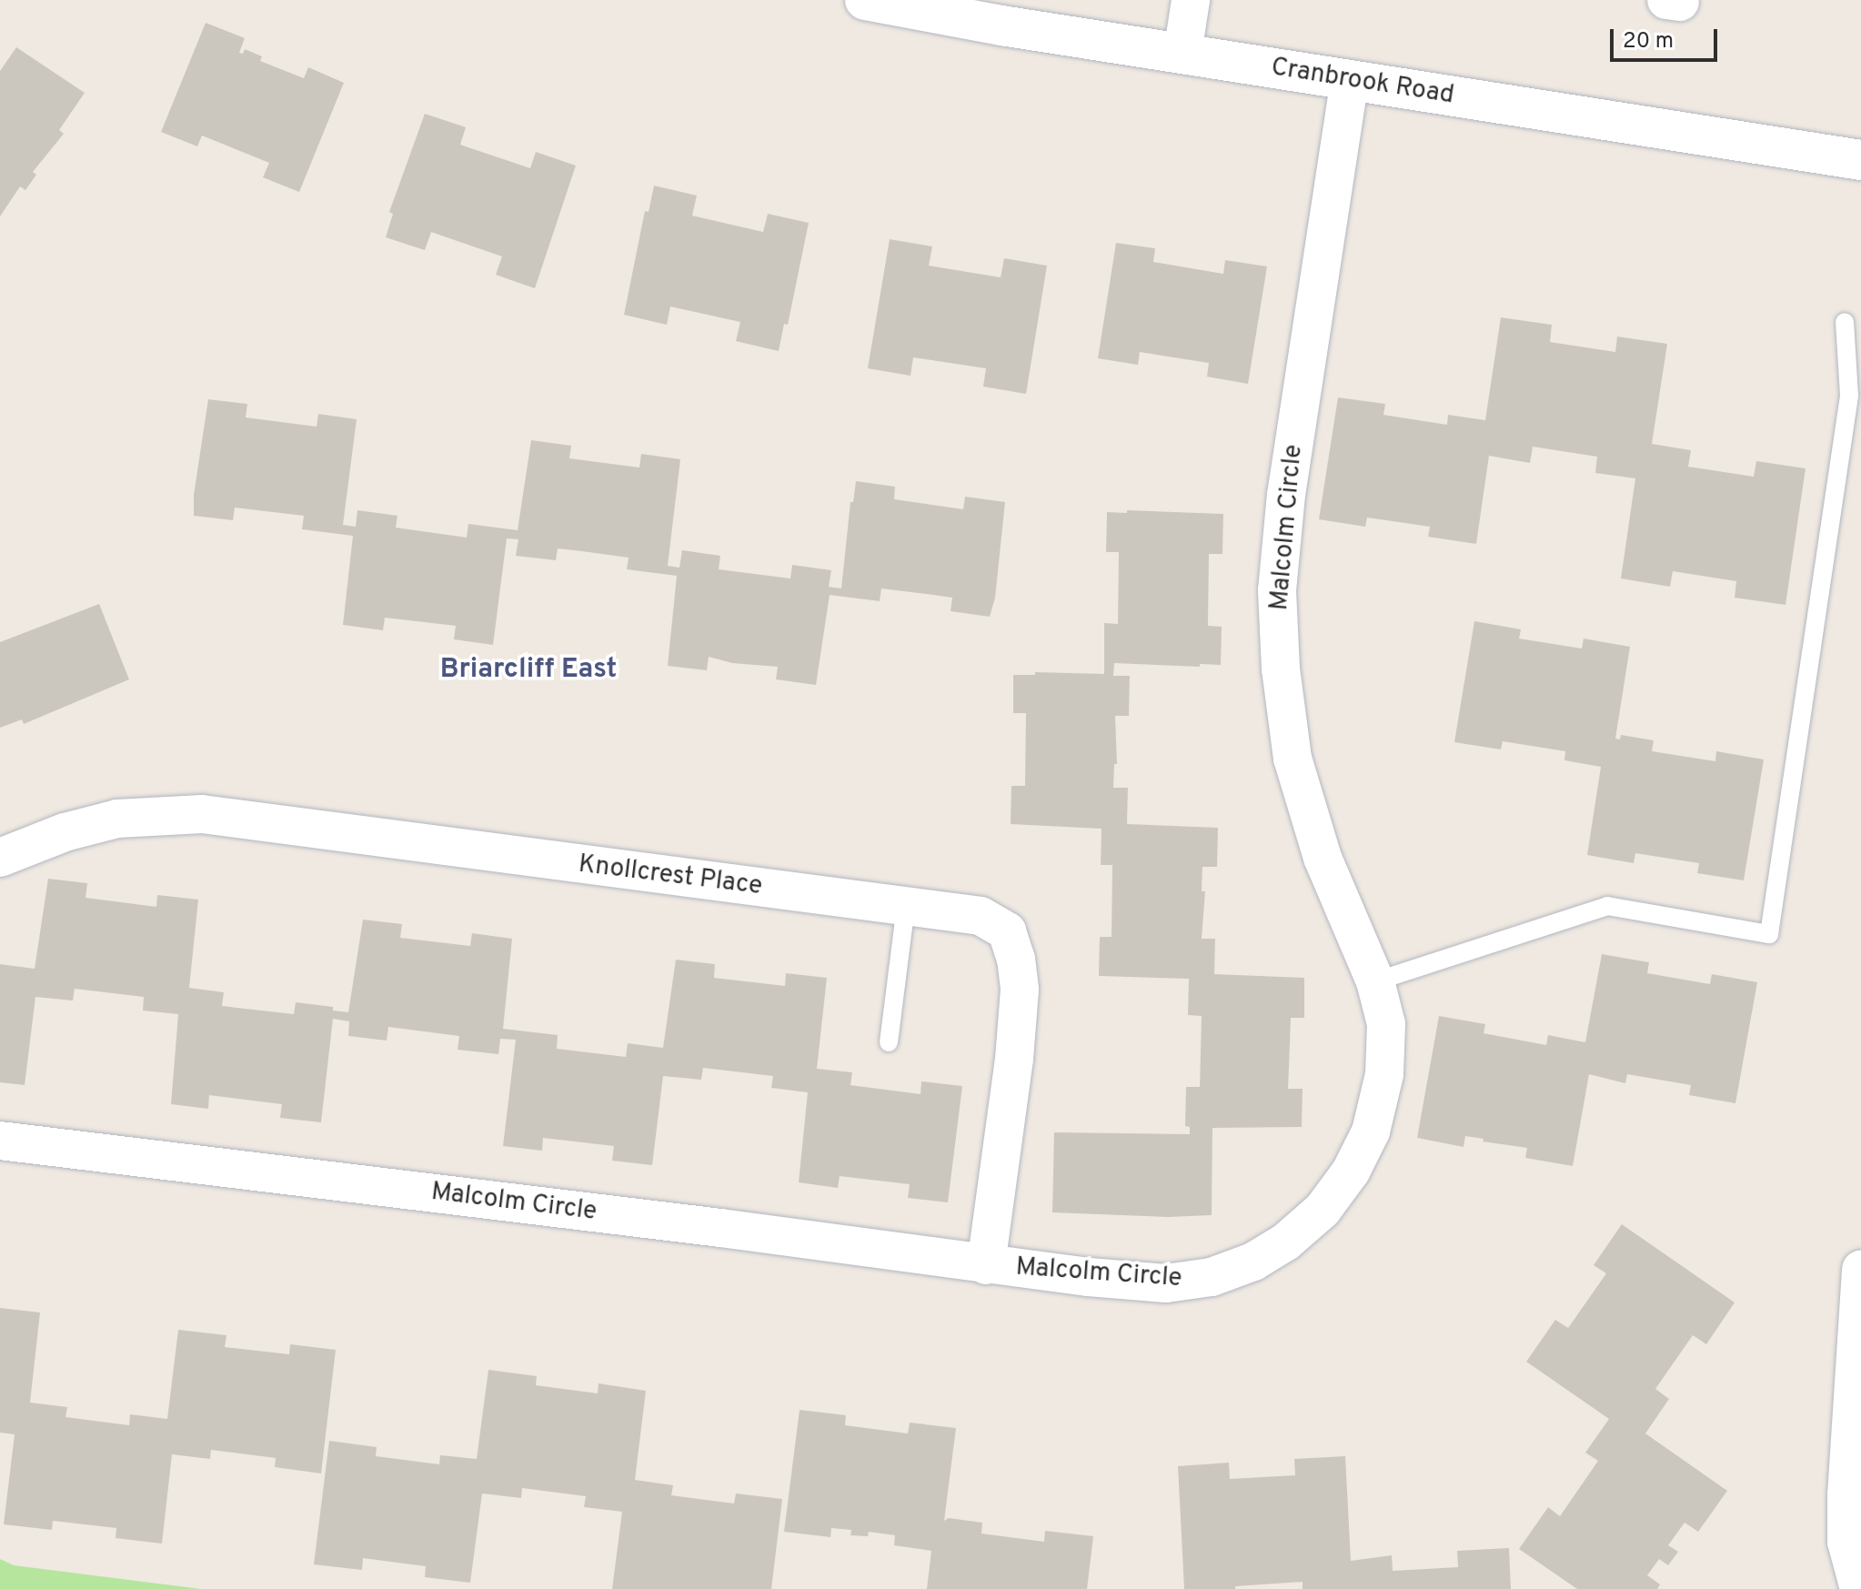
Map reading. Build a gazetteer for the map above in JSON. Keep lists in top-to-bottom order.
{
  "streets": {
    "street": ["Cranbrook Road", "Malcolm Circle", "Knollcrest Place"]
  },
  "crossings": [
    ["Cranbrook Road", "Malcolm Circle"],
    ["Malcolm Circle", "Knollcrest Place"]
  ],
  "districts": ["Briarcliff East"],
  "scale_bar": "20 m"
}
